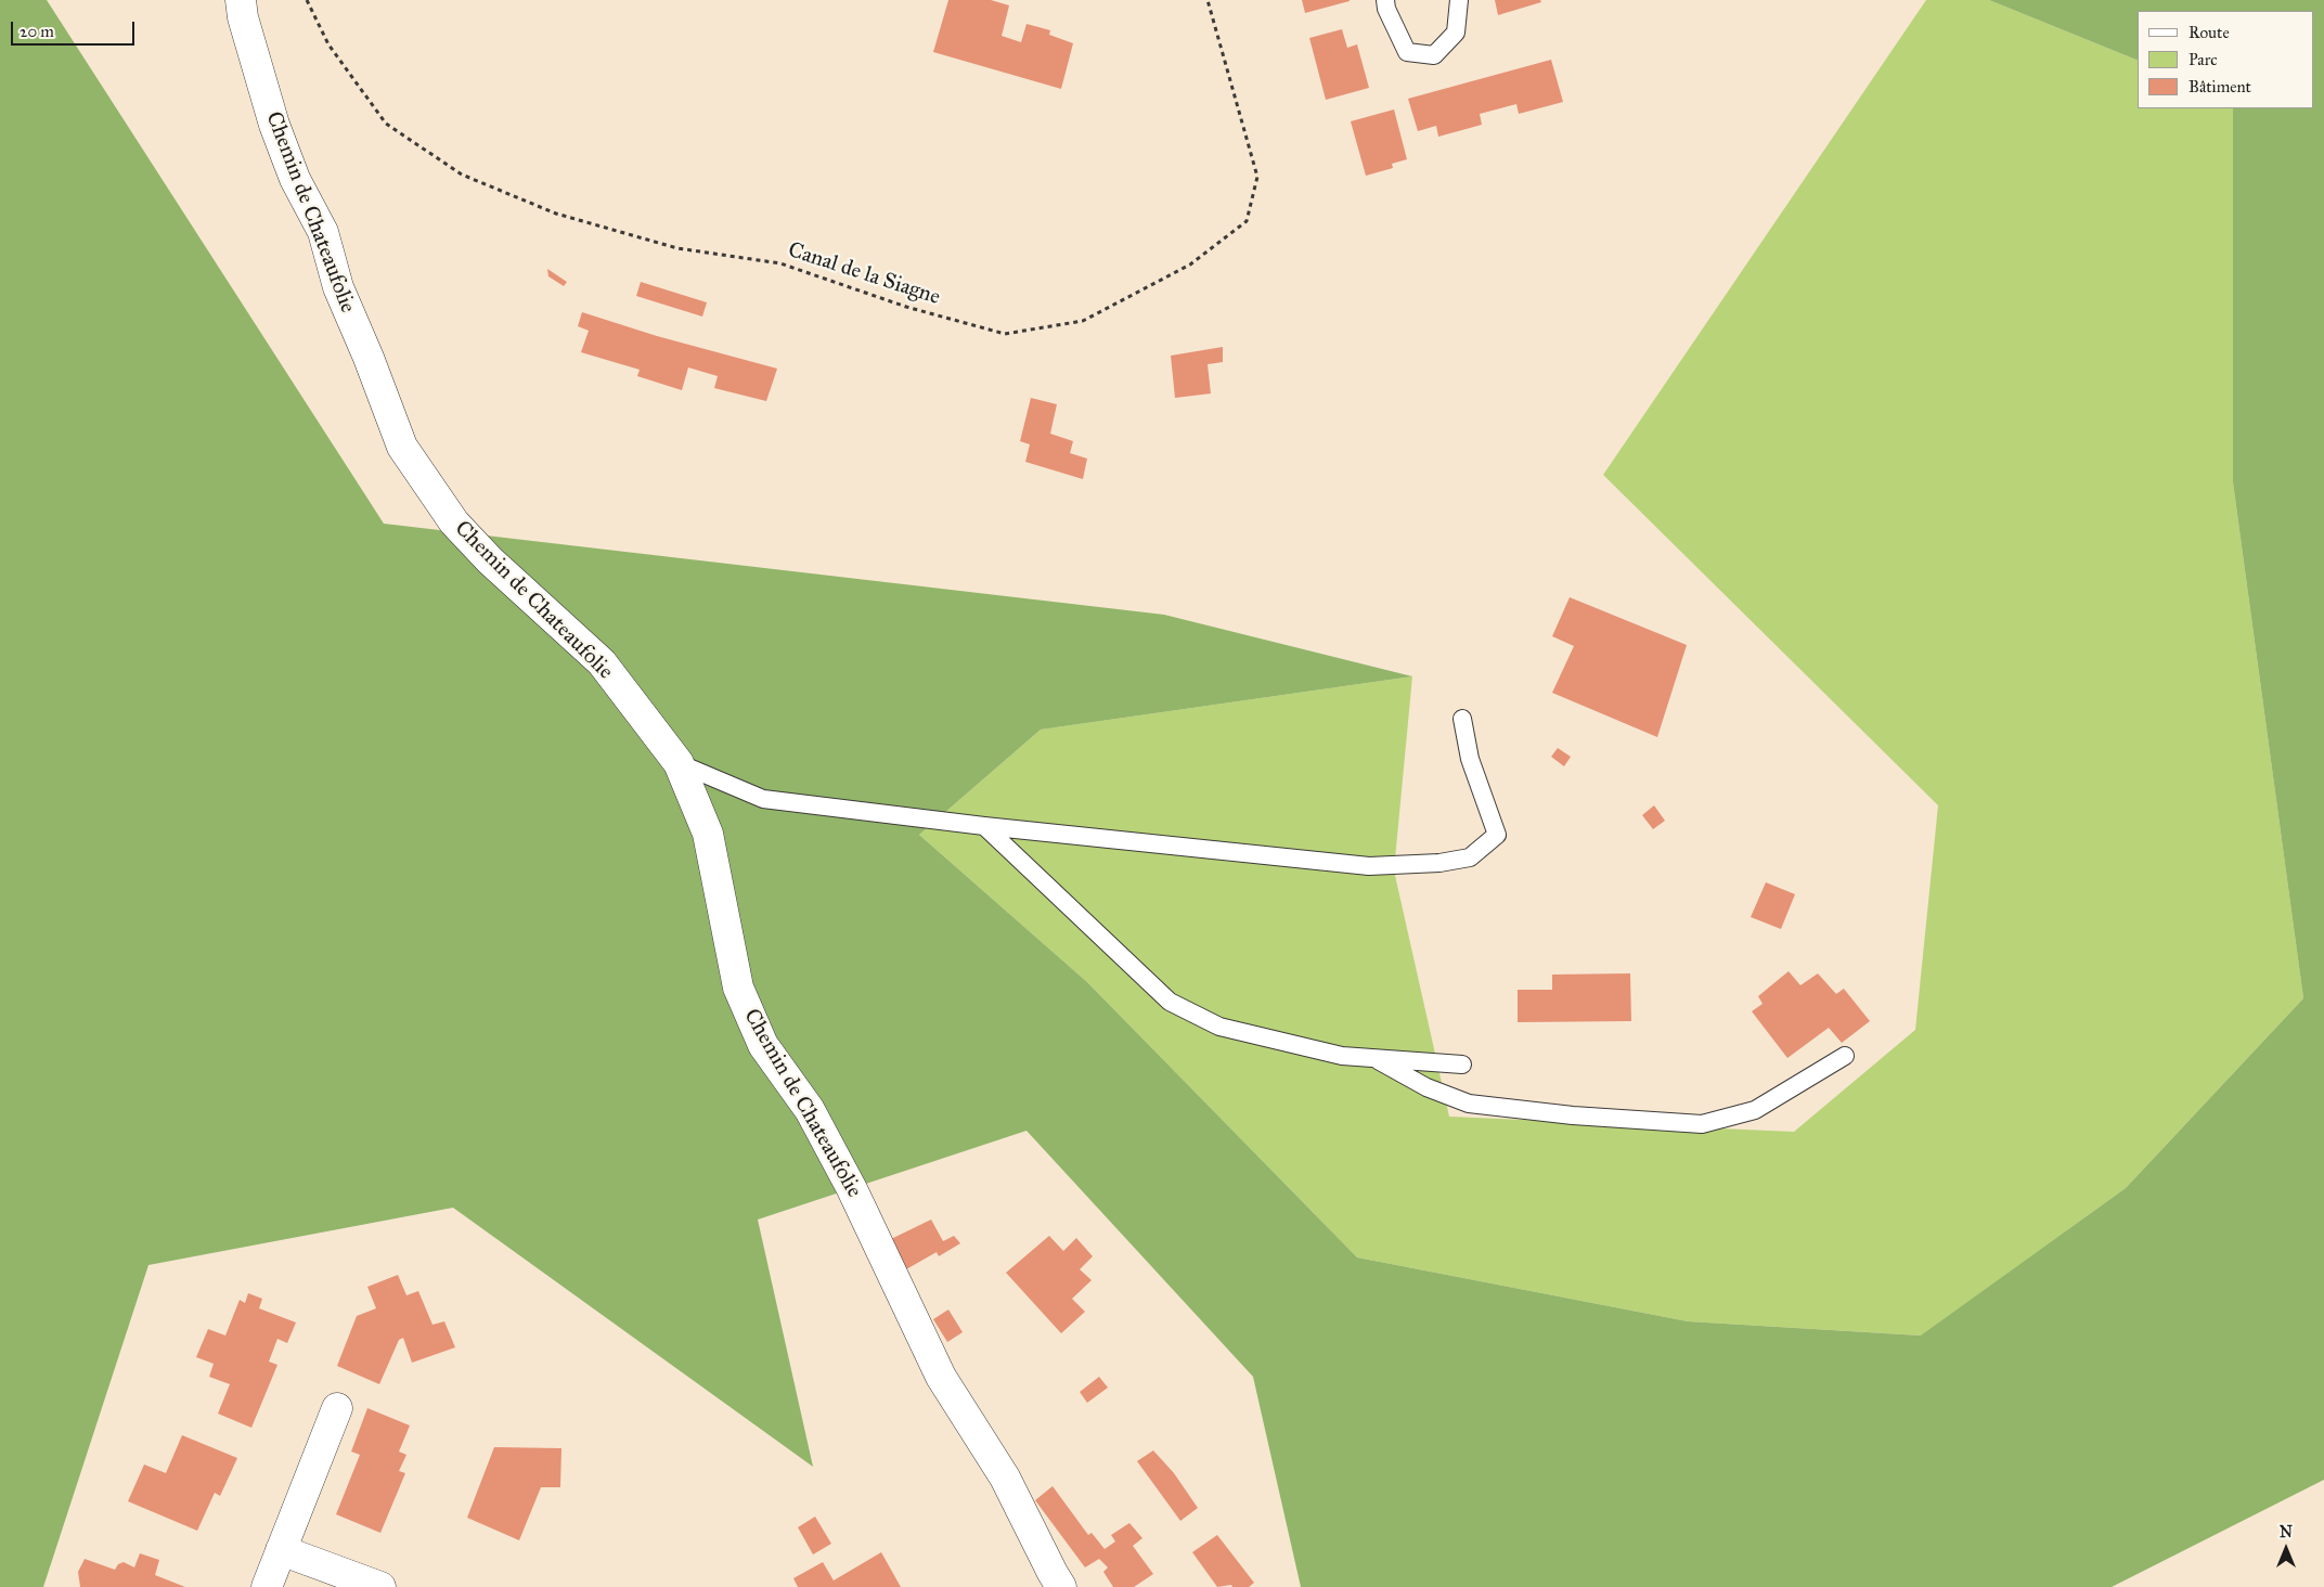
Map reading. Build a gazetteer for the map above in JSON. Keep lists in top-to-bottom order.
{
  "streets": {
    "street": ["Chemin de Chateaufolie"],
    "path": ["Canal de la Siagne"]
  },
  "legend": ["Route", "Parc", "Bâtiment"],
  "scale_bar": "20 m",
  "north": "top"
}
